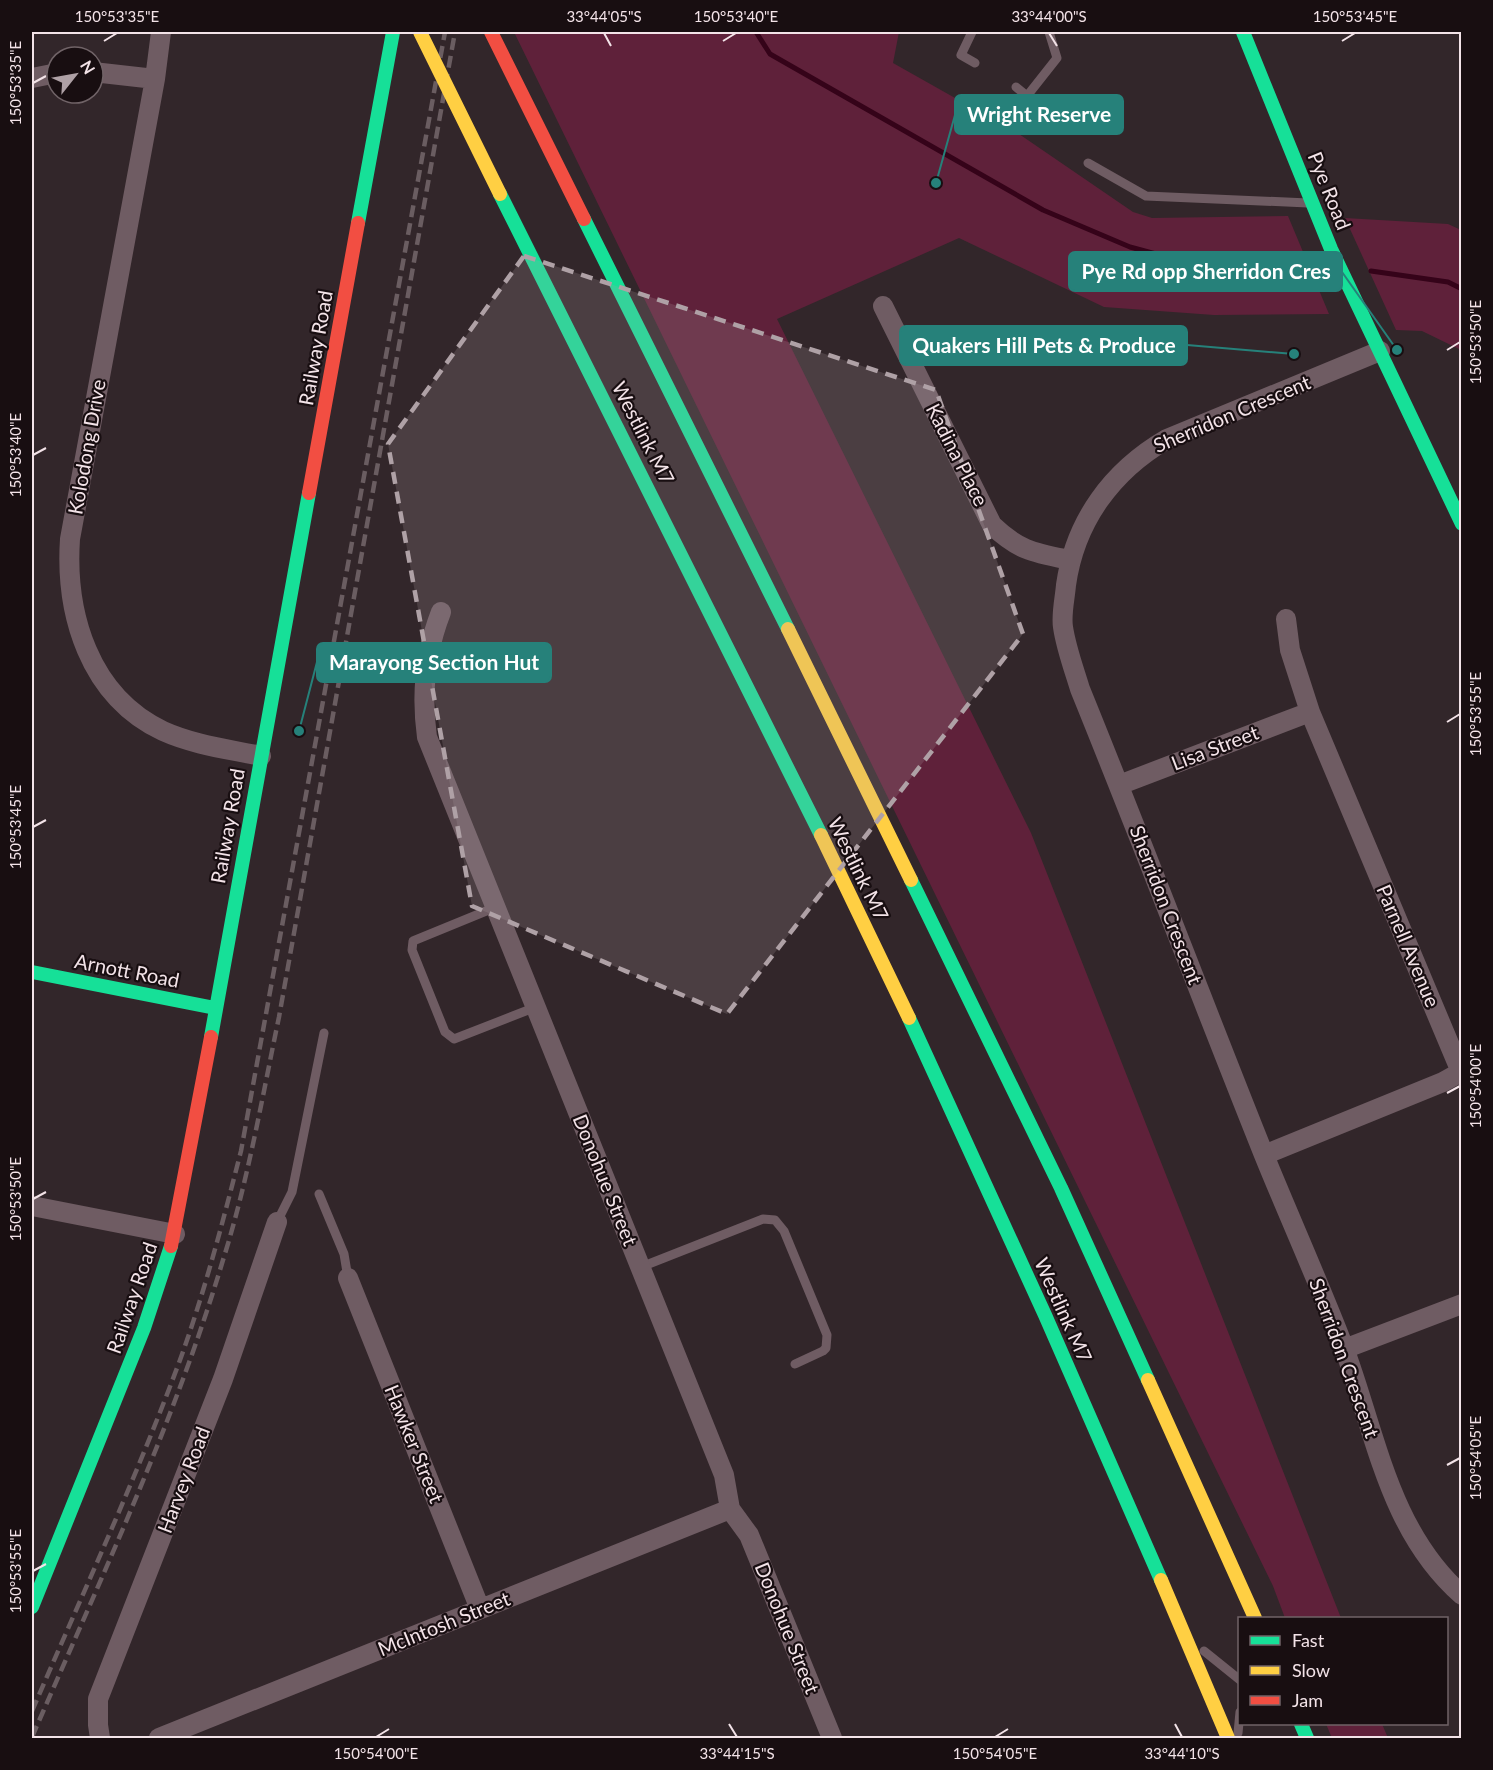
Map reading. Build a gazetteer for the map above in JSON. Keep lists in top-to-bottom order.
{
  "streets": {
    "main road": [
      "Pye Road",
      "Railway Road",
      "Westlink M7",
      "Arnott Road"
    ],
    "street": [
      "Sherridon Crescent",
      "Kolodong Drive",
      "Kadina Place",
      "Lisa Street",
      "Parnell Avenue",
      "Donohue Street",
      "Hawker Street",
      "Harvey Road",
      "McIntosh Street"
    ]
  },
  "crossings": [
    ["Pye Road", "Sherridon Crescent"],
    ["Railway Road", "Kolodong Drive"],
    ["Railway Road", "Arnott Road"],
    ["Sherridon Crescent", "Kadina Place"],
    ["Sherridon Crescent", "Lisa Street"],
    ["Sherridon Crescent", "Parnell Avenue"],
    ["Lisa Street", "Parnell Avenue"],
    ["Donohue Street", "McIntosh Street"],
    ["Hawker Street", "McIntosh Street"]
  ],
  "places": [
    "Wright Reserve",
    "Pye Rd opp Sherridon Cres",
    "Quakers Hill Pets & Produce",
    "Marayong Section Hut"
  ],
  "legend": ["Fast", "Slow", "Jam"],
  "north": "top right",
  "coordinates": [
    "150°53'35\"E",
    "33°44'05\"S",
    "150°53'40\"E",
    "33°44'00\"S",
    "150°53'45\"E",
    "150°53'50\"E",
    "150°53'55\"E",
    "150°54'00\"E",
    "150°54'05\"E",
    "33°44'15\"S",
    "33°44'10\"S"
  ]
}
